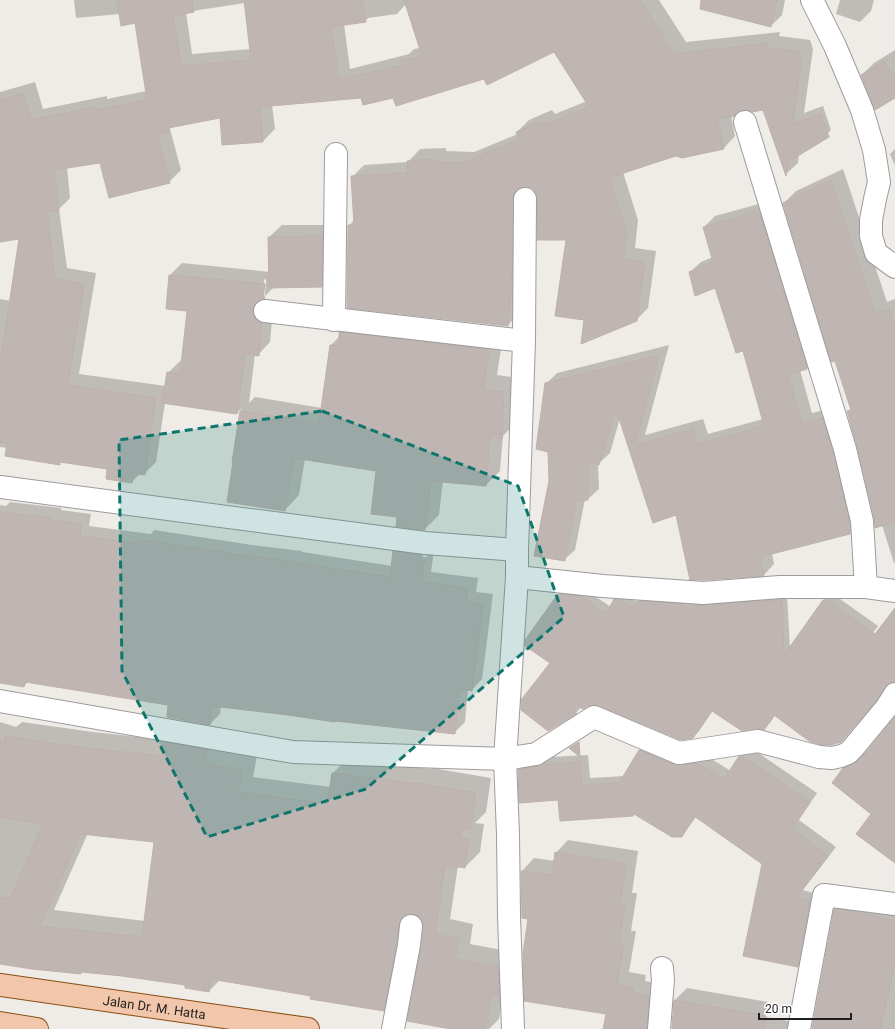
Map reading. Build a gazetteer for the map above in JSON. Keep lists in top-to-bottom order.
{
  "streets": {
    "main road": ["Jalan Dr. M. Hatta"]
  },
  "scale_bar": "20 m"
}
